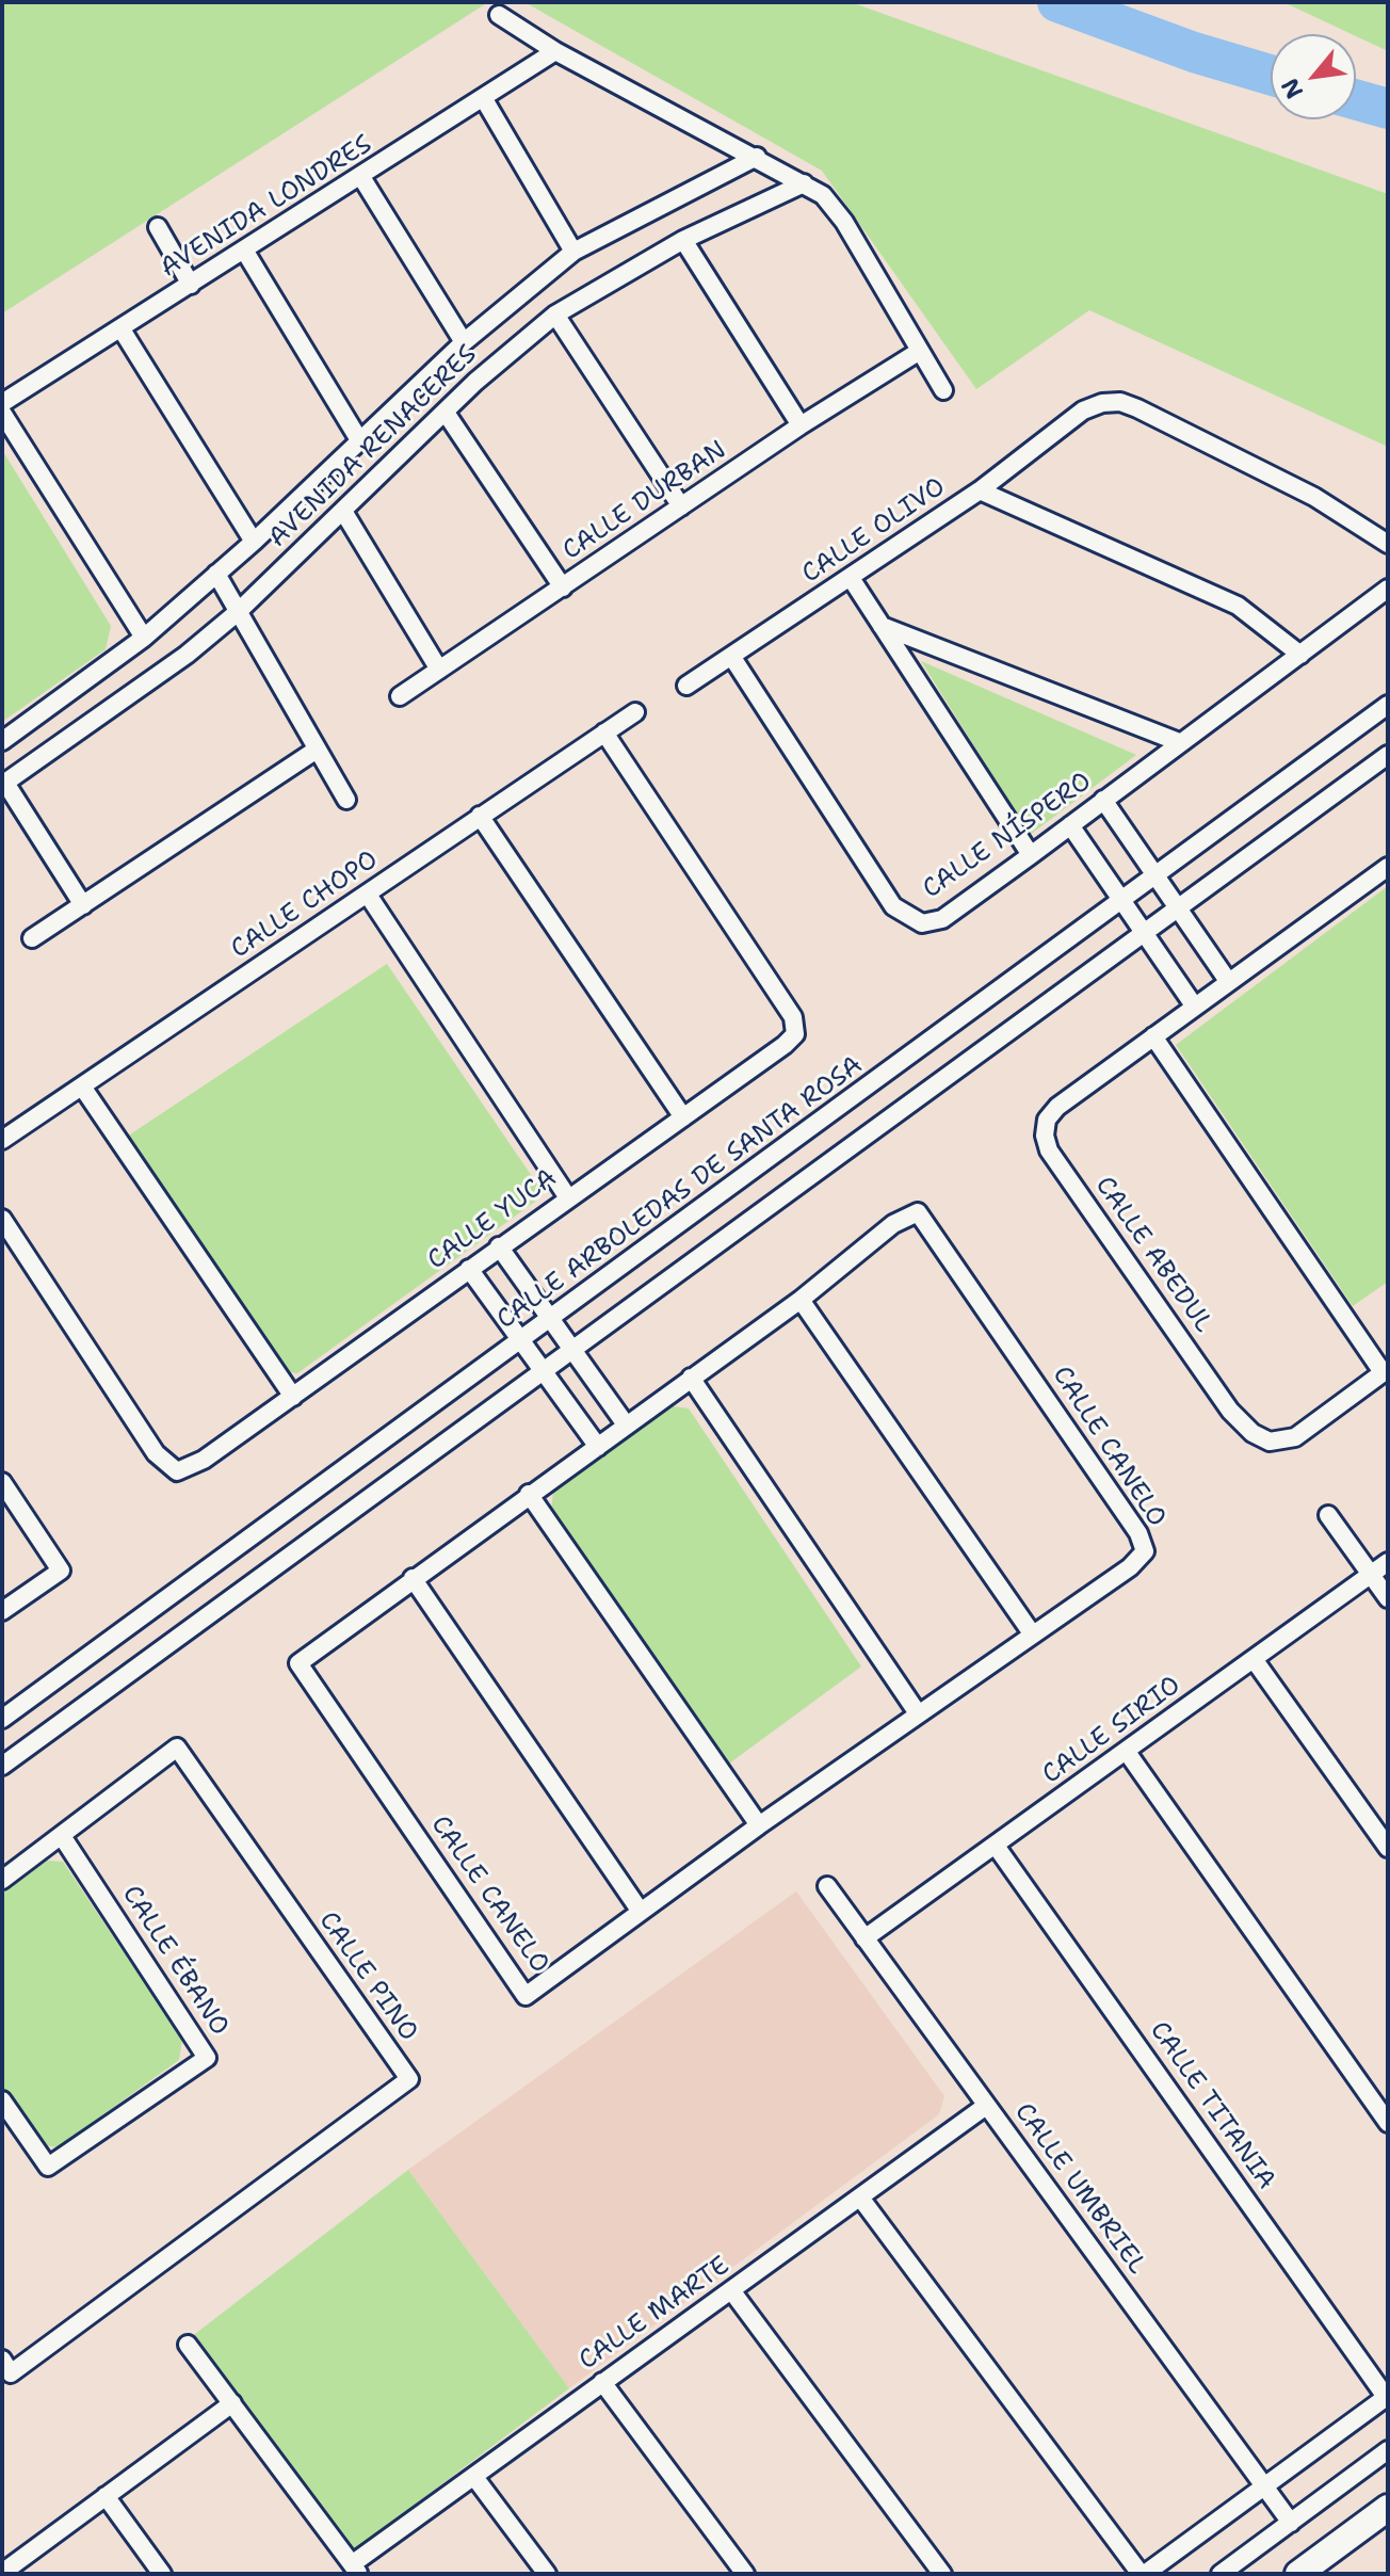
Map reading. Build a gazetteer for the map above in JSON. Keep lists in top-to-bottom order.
{
  "streets": {
    "street": [
      "AVENIDA LONDRES",
      "AVENIDA RENACERES",
      "CALLE DURBAN",
      "CALLE OLIVO",
      "CALLE NÍSPERO",
      "CALLE CHOPO",
      "CALLE ARBOLEDAS DE SANTA ROSA",
      "CALLE YUCA",
      "CALLE ABEDUL",
      "CALLE CANELO",
      "CALLE SIRIO",
      "CALLE ÉBANO",
      "CALLE PINO",
      "CALLE TITANIA",
      "CALLE UMBRIEL",
      "CALLE MARTE"
    ]
  },
  "crossings": [
    ["CALLE OLIVO", "CALLE NÍSPERO"],
    ["CALLE CHOPO", "CALLE YUCA"],
    ["CALLE SIRIO", "CALLE TITANIA"],
    ["CALLE SIRIO", "CALLE UMBRIEL"],
    ["CALLE ÉBANO", "CALLE PINO"],
    ["CALLE UMBRIEL", "CALLE MARTE"]
  ],
  "north": "bottom left"
}
